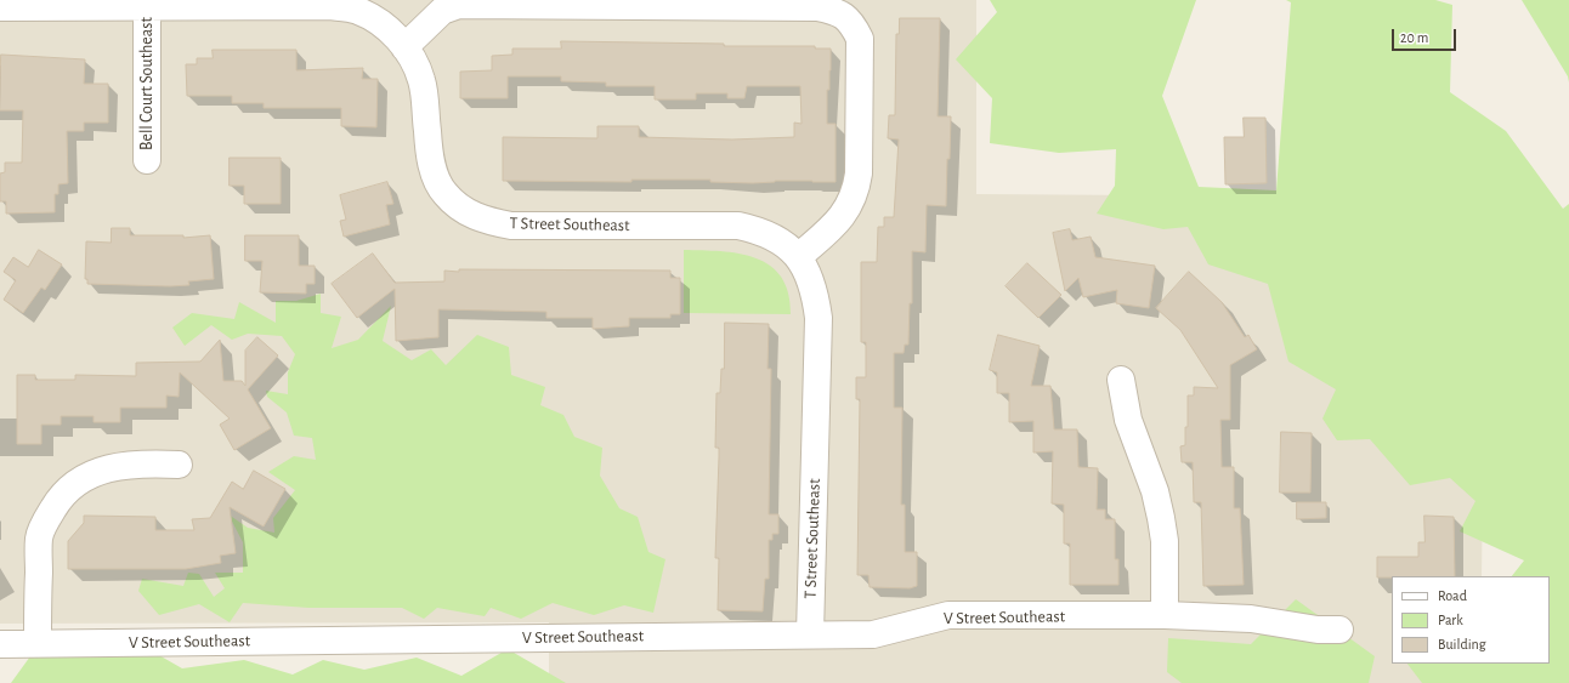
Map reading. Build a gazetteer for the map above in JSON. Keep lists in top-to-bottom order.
{
  "streets": {
    "street": ["Bell Court Southeast", "T Street Southeast", "V Street Southeast"]
  },
  "crossings": [
    ["Bell Court Southeast", "T Street Southeast"],
    ["T Street Southeast", "V Street Southeast"]
  ],
  "legend": ["Road", "Park", "Building"],
  "scale_bar": "20 m"
}
